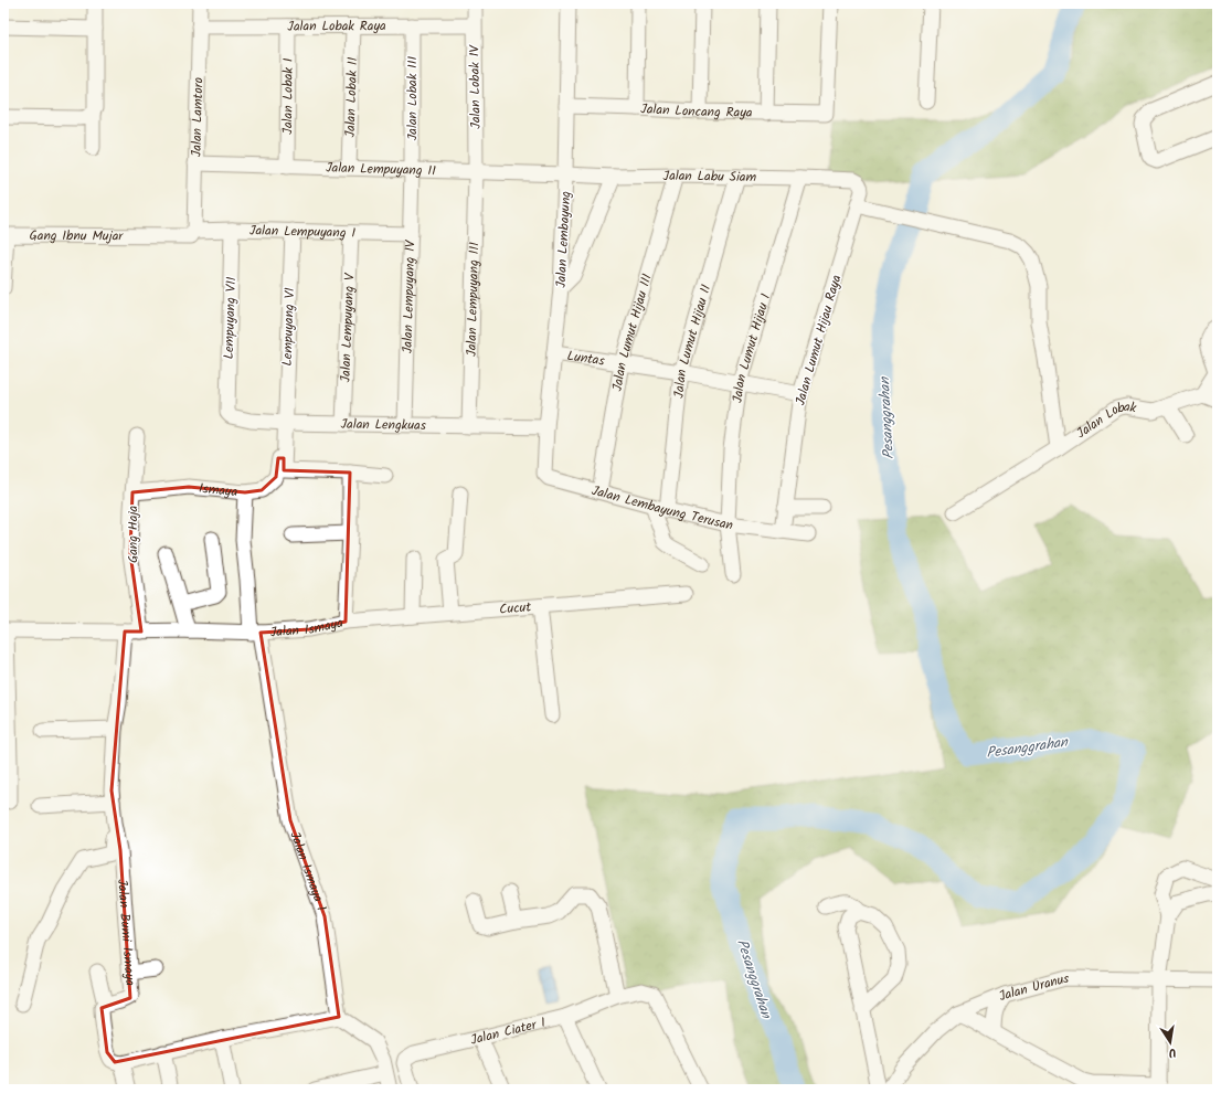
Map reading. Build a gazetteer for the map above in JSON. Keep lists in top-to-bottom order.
{
  "streets": {
    "street": [
      "Jalan Lobak Raya",
      "Jalan Lobak IV",
      "Jalan Lobak I",
      "Jalan Lobak II",
      "Jalan Lobak III",
      "Jalan Loncang Raya",
      "Jalan Lamtoro",
      "Jalan Lempuyang II",
      "Jalan Labu Siam",
      "Jalan Lempuyang I",
      "Gang Ibnu Mujar",
      "Jalan Lembayung",
      "Jalan Lempuyang IV",
      "Jalan Lempuyang III",
      "Lempuyang VII",
      "Lempuyang VI",
      "Jalan Lempuyang V",
      "Jalan Lumut Hijau III",
      "Jalan Lumut Hijau Raya",
      "Jalan Lumut Hijau II",
      "Jalan Lumut Hijau I",
      "Luntas",
      "Jalan Lengkuas",
      "Jalan Lobak",
      "Ismaya",
      "Jalan Lembayung Terusan",
      "Gang Haja",
      "Cucut",
      "Jalan Ismaya",
      "Jalan Ismaya 1",
      "Jalan Bumi Ismaya",
      "Jalan Uranus",
      "Jalan Ciater I"
    ]
  },
  "crossings": [
    ["Jalan Lobak Raya", "Jalan Lobak IV"],
    ["Jalan Lobak Raya", "Jalan Lobak I"],
    ["Jalan Lobak Raya", "Jalan Lobak II"],
    ["Jalan Lobak Raya", "Jalan Lobak III"],
    ["Jalan Lobak Raya", "Jalan Lamtoro"],
    ["Jalan Lobak IV", "Jalan Lempuyang II"],
    ["Jalan Lobak IV", "Jalan Lempuyang III"],
    ["Jalan Lobak I", "Jalan Lempuyang II"],
    ["Jalan Lobak II", "Jalan Lempuyang II"],
    ["Jalan Lobak III", "Jalan Lempuyang II"],
    ["Jalan Lobak III", "Jalan Lempuyang IV"],
    ["Jalan Loncang Raya", "Jalan Lembayung"],
    ["Jalan Lamtoro", "Jalan Lempuyang II"],
    ["Jalan Lamtoro", "Jalan Lempuyang I"],
    ["Jalan Lamtoro", "Gang Ibnu Mujar"],
    ["Jalan Lempuyang II", "Jalan Labu Siam"],
    ["Jalan Lempuyang II", "Jalan Lembayung"],
    ["Jalan Lempuyang II", "Jalan Lempuyang IV"],
    ["Jalan Lempuyang II", "Jalan Lempuyang III"],
    ["Jalan Labu Siam", "Jalan Lembayung"],
    ["Jalan Labu Siam", "Jalan Lumut Hijau III"],
    ["Jalan Labu Siam", "Jalan Lumut Hijau Raya"],
    ["Jalan Labu Siam", "Jalan Lumut Hijau II"],
    ["Jalan Labu Siam", "Jalan Lumut Hijau I"],
    ["Jalan Lempuyang I", "Gang Ibnu Mujar"],
    ["Jalan Lempuyang I", "Jalan Lempuyang IV"],
    ["Jalan Lempuyang I", "Lempuyang VII"],
    ["Jalan Lempuyang I", "Lempuyang VI"],
    ["Jalan Lempuyang I", "Jalan Lempuyang V"],
    ["Jalan Lembayung", "Luntas"],
    ["Jalan Lembayung", "Jalan Lengkuas"],
    ["Jalan Lembayung", "Jalan Lembayung Terusan"],
    ["Jalan Lempuyang IV", "Jalan Lengkuas"],
    ["Jalan Lempuyang III", "Jalan Lengkuas"],
    ["Lempuyang VII", "Jalan Lengkuas"],
    ["Lempuyang VI", "Jalan Lengkuas"],
    ["Jalan Lempuyang V", "Jalan Lengkuas"],
    ["Jalan Lumut Hijau III", "Luntas"],
    ["Jalan Lumut Hijau III", "Jalan Lembayung Terusan"],
    ["Jalan Lumut Hijau Raya", "Luntas"],
    ["Jalan Lumut Hijau Raya", "Jalan Lembayung Terusan"],
    ["Jalan Lumut Hijau II", "Luntas"],
    ["Jalan Lumut Hijau II", "Jalan Lembayung Terusan"],
    ["Jalan Lumut Hijau I", "Luntas"],
    ["Jalan Lumut Hijau I", "Jalan Lembayung Terusan"],
    ["Ismaya", "Gang Haja"],
    ["Ismaya", "Jalan Ismaya 1"],
    ["Gang Haja", "Jalan Ismaya"],
    ["Cucut", "Jalan Ismaya"],
    ["Jalan Ismaya", "Jalan Ismaya 1"],
    ["Jalan Ismaya", "Jalan Bumi Ismaya"]
  ],
  "water": ["Pesanggrahan"],
  "north": "bottom"
}
